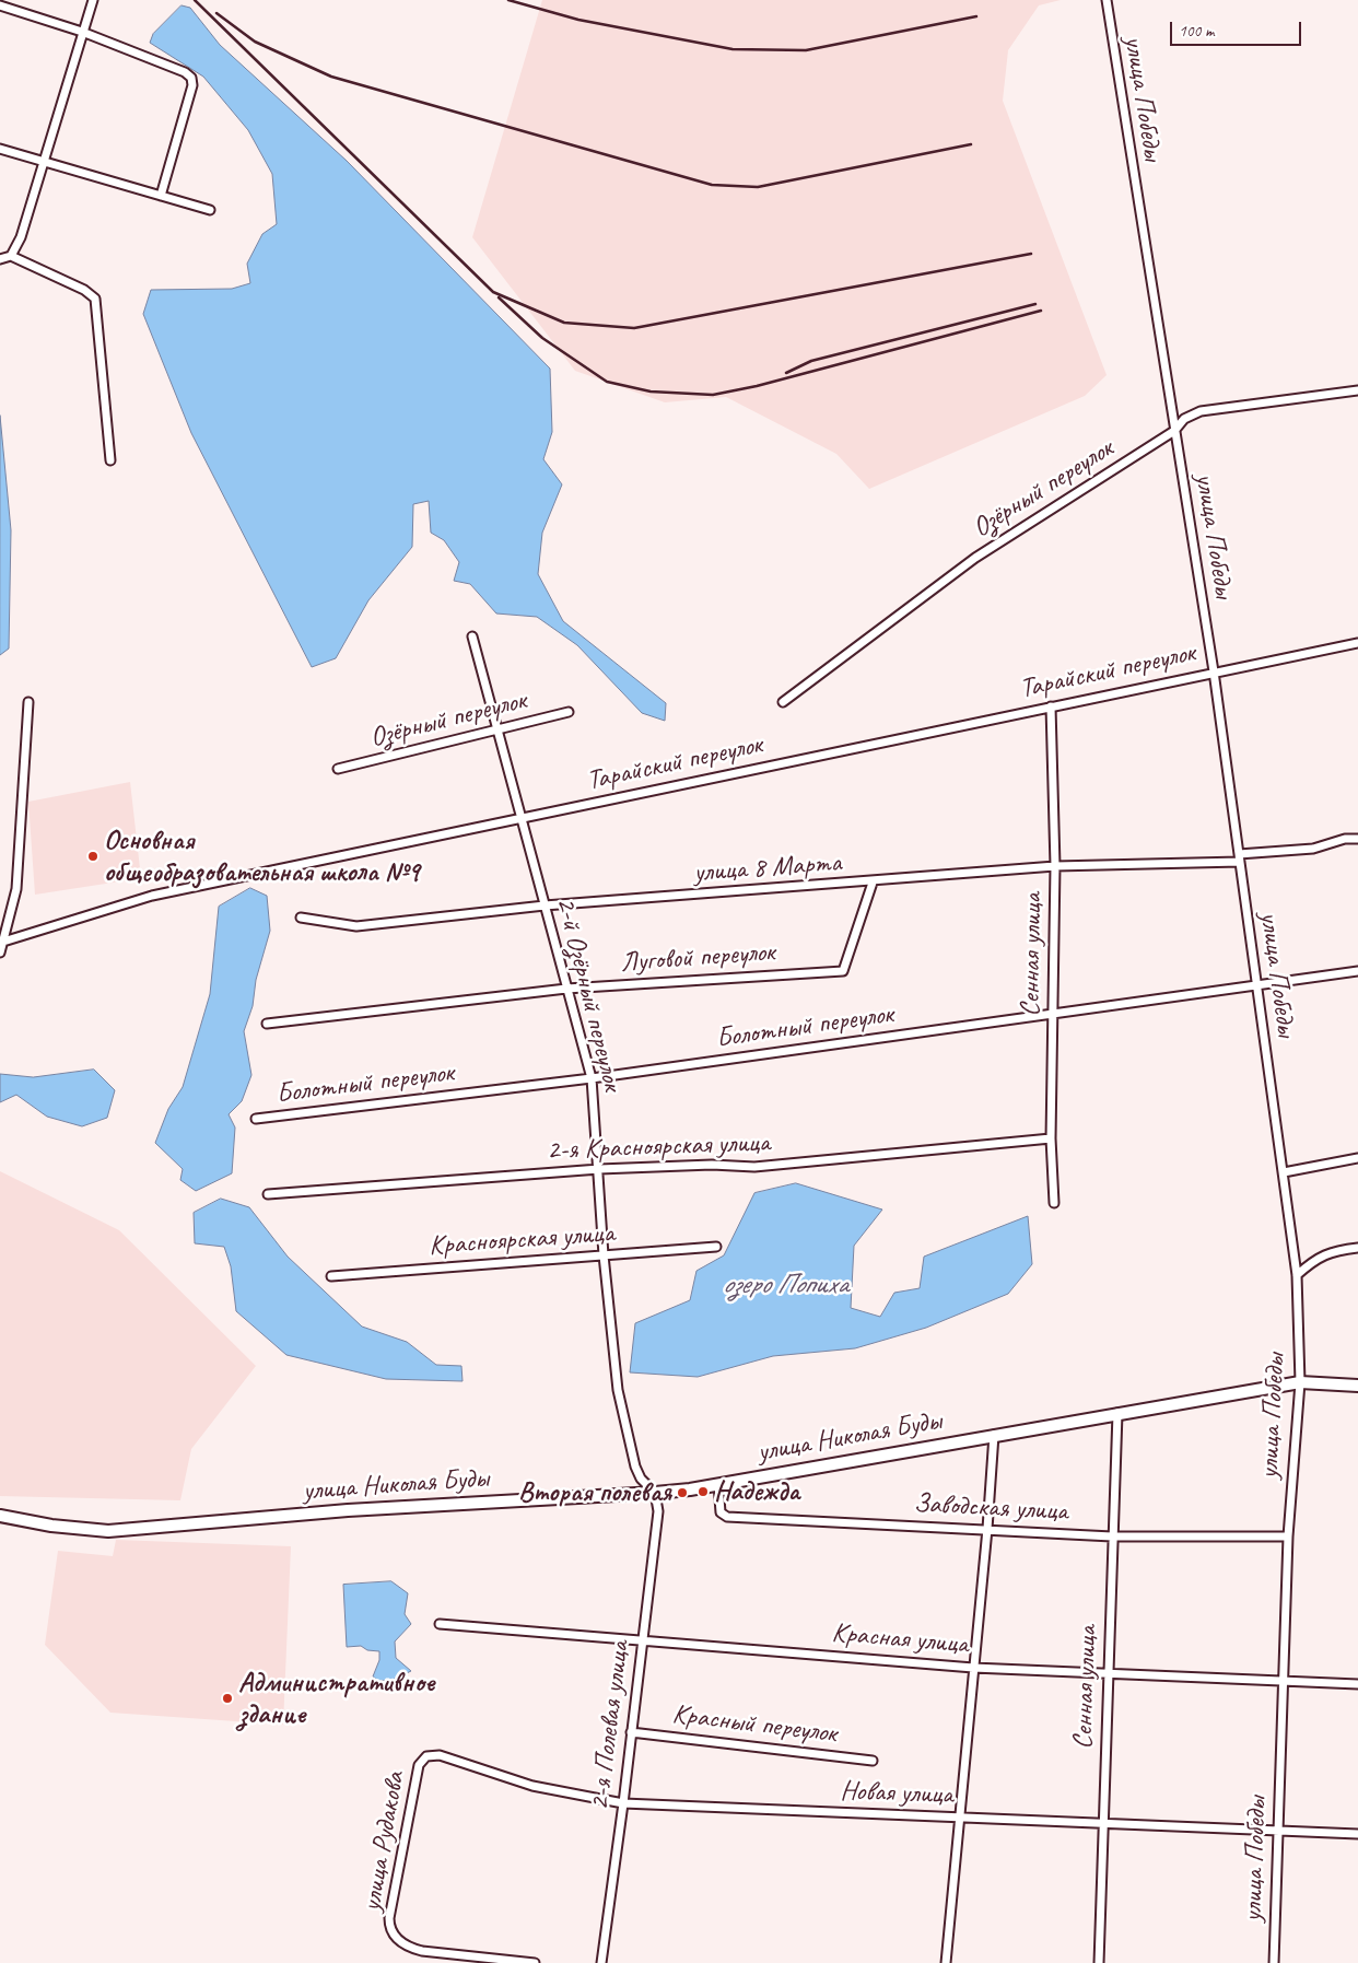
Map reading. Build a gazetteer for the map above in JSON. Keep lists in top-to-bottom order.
{
  "streets": {
    "street": [
      "улица Победы",
      "Озёрный переулок",
      "Тарайский переулок",
      "улица 8 Марта",
      "Сенная улица",
      "Луговой переулок",
      "2-й Озёрный переулок",
      "Болотный переулок",
      "2-я Красноярская улица",
      "Красноярская улица",
      "улица Николая Буды",
      "Заводская улица",
      "Красная улица",
      "Красный переулок",
      "2-я Полевая улица",
      "Новая улица",
      "улица Рудакова"
    ]
  },
  "crossings": [
    ["улица Победы", "Озёрный переулок"],
    ["улица Победы", "Тарайский переулок"],
    ["улица Победы", "улица 8 Марта"],
    ["улица Победы", "Болотный переулок"],
    ["улица Победы", "улица Николая Буды"],
    ["улица Победы", "Заводская улица"],
    ["улица Победы", "Красная улица"],
    ["улица Победы", "Новая улица"],
    ["Озёрный переулок", "2-й Озёрный переулок"],
    ["Тарайский переулок", "Сенная улица"],
    ["Тарайский переулок", "2-й Озёрный переулок"],
    ["улица 8 Марта", "Сенная улица"],
    ["улица 8 Марта", "Луговой переулок"],
    ["улица 8 Марта", "2-й Озёрный переулок"],
    ["Сенная улица", "Болотный переулок"],
    ["Сенная улица", "2-я Красноярская улица"],
    ["Сенная улица", "улица Николая Буды"],
    ["Сенная улица", "Заводская улица"],
    ["Сенная улица", "Красная улица"],
    ["Сенная улица", "Новая улица"],
    ["Луговой переулок", "2-й Озёрный переулок"],
    ["2-й Озёрный переулок", "Болотный переулок"],
    ["2-й Озёрный переулок", "2-я Красноярская улица"],
    ["2-й Озёрный переулок", "Красноярская улица"],
    ["2-й Озёрный переулок", "улица Николая Буды"],
    ["2-й Озёрный переулок", "2-я Полевая улица"],
    ["улица Николая Буды", "Заводская улица"],
    ["улица Николая Буды", "2-я Полевая улица"],
    ["Красная улица", "2-я Полевая улица"],
    ["Красный переулок", "2-я Полевая улица"],
    ["2-я Полевая улица", "Новая улица"],
    ["Новая улица", "улица Рудакова"]
  ],
  "water": ["озеро Попиха"],
  "places": [
    "Основная общеобразовательная школа №9",
    "Надежда",
    "Вторая полевая",
    "Административное здание"
  ],
  "scale_bar": "100 m"
}
